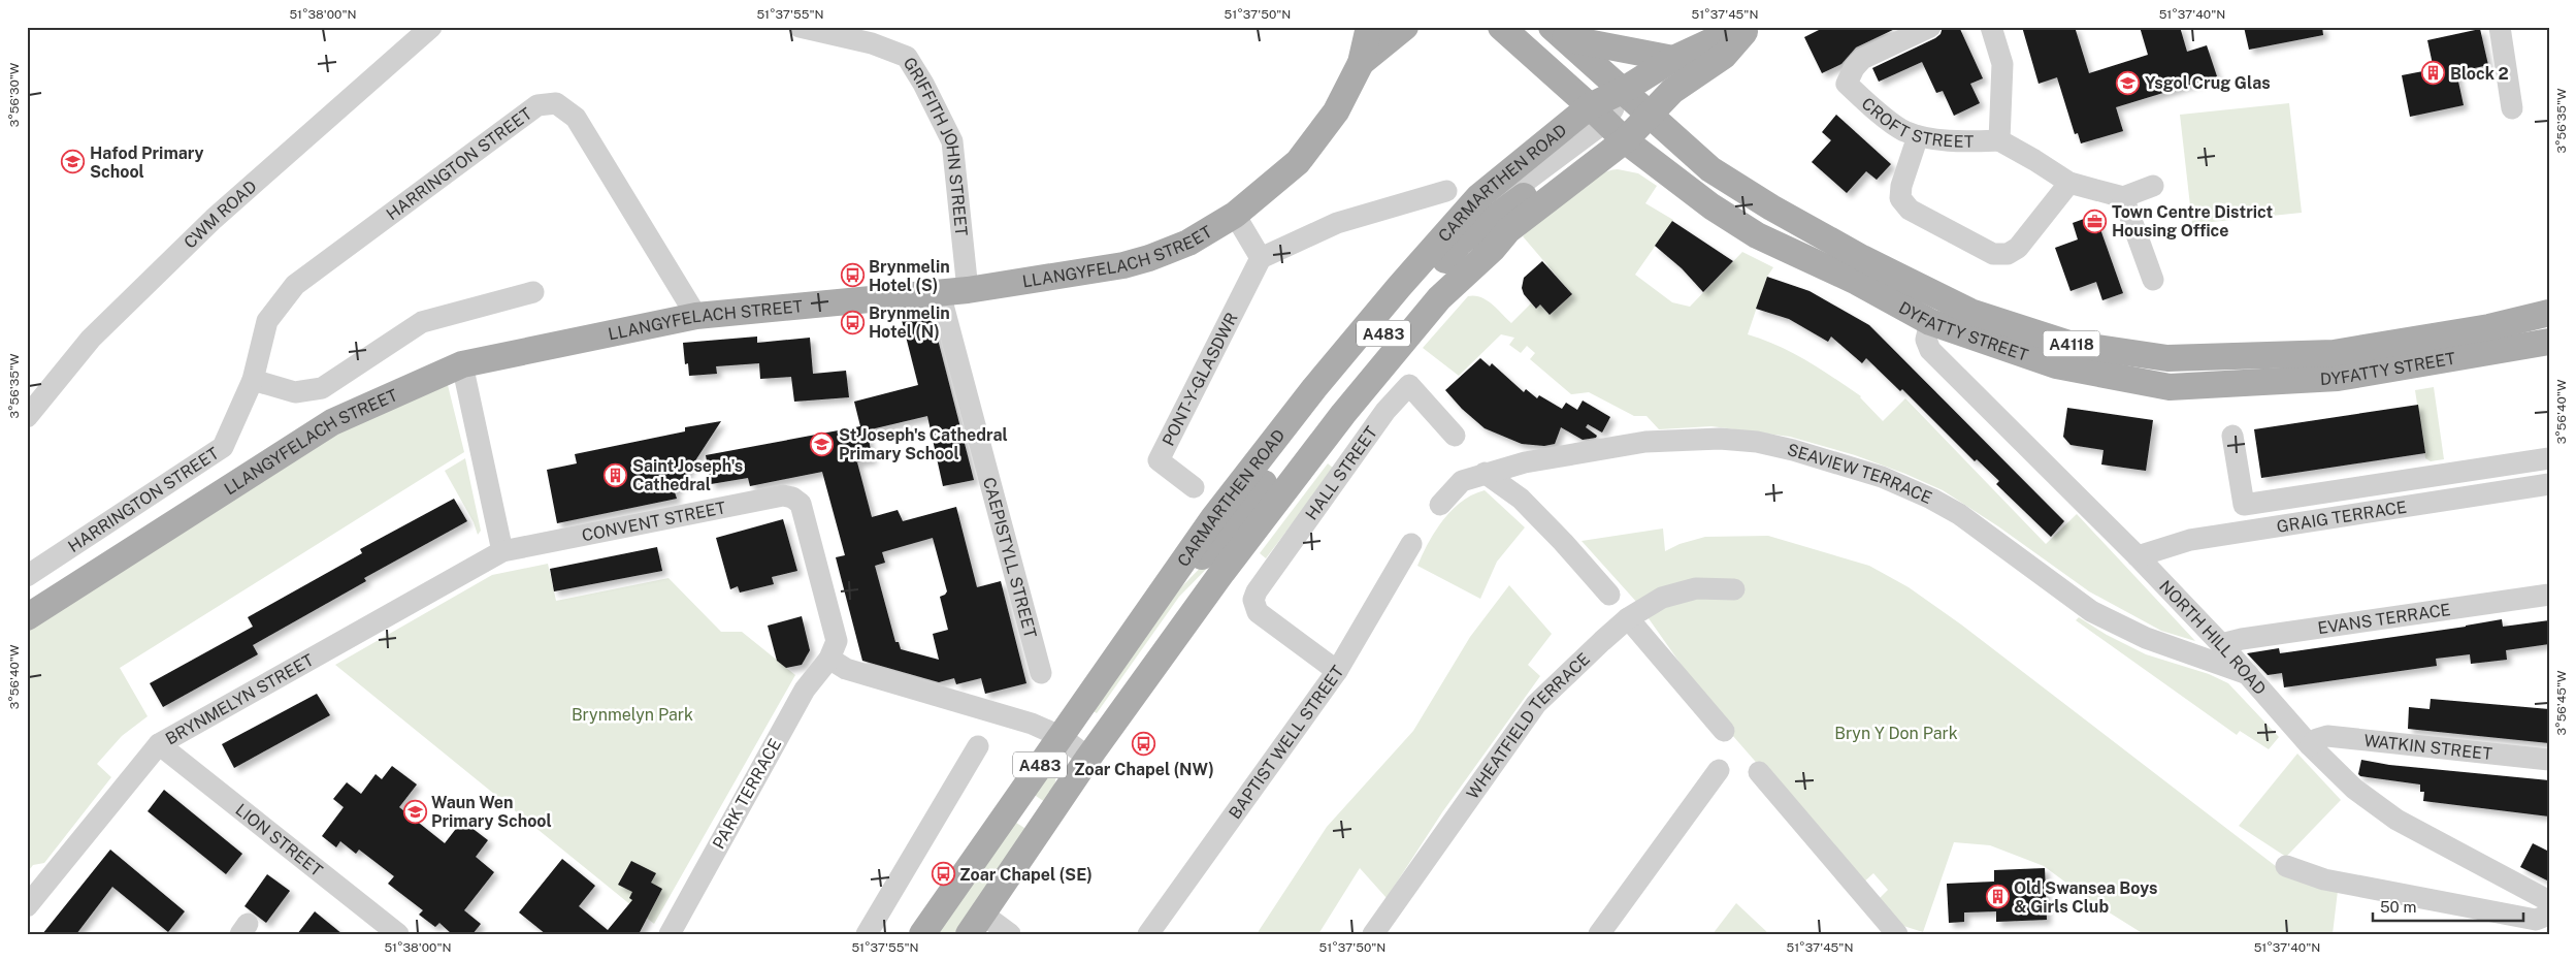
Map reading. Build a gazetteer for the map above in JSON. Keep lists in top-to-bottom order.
{
  "streets": {
    "main road": [
      "CARMARTHEN ROAD",
      "LLANGYFELACH STREET",
      "DYFATTY STREET",
      "A483",
      "A4118"
    ],
    "street": [
      "CROFT STREET",
      "GRIFFITH JOHN STREET",
      "HARRINGTON STREET",
      "CWM ROAD",
      "PONT-Y-GLASDWR",
      "HALL STREET",
      "SEAVIEW TERRACE",
      "GRAIG TERRACE",
      "CONVENT STREET",
      "CAEPISTYLL STREET",
      "EVANS TERRACE",
      "NORTH HILL ROAD",
      "BRYNMELYN STREET",
      "WHEATFIELD TERRACE",
      "BAPTIST WELL STREET",
      "WATKIN STREET",
      "PARK TERRACE",
      "LION STREET"
    ]
  },
  "crossings": [
    ["GRIFFITH JOHN STREET", "LLANGYFELACH STREET"],
    ["HARRINGTON STREET", "LLANGYFELACH STREET"],
    ["CARMARTHEN ROAD", "DYFATTY STREET"],
    ["CARMARTHEN ROAD", "A483"],
    ["LLANGYFELACH STREET", "CAEPISTYLL STREET"],
    ["DYFATTY STREET", "A483"],
    ["DYFATTY STREET", "NORTH HILL ROAD"],
    ["HALL STREET", "BAPTIST WELL STREET"],
    ["SEAVIEW TERRACE", "NORTH HILL ROAD"],
    ["GRAIG TERRACE", "NORTH HILL ROAD"],
    ["CONVENT STREET", "BRYNMELYN STREET"],
    ["CONVENT STREET", "PARK TERRACE"],
    ["EVANS TERRACE", "NORTH HILL ROAD"],
    ["NORTH HILL ROAD", "WATKIN STREET"],
    ["BRYNMELYN STREET", "LION STREET"]
  ],
  "parks": ["Brynmelyn Park", "Bryn Y Don Park"],
  "places": {
    "building": ["Block 2", "Saint Joseph's Cathedral", "Old Swansea Boys & Girls Club"],
    "school or university": [
      "Ysgol Crug Glas",
      "Hafod Primary School",
      "St Joseph's Cathedral Primary School",
      "Waun Wen Primary School"
    ],
    "office": ["Town Centre District Housing Office"],
    "bus stop": [
      "Brynmelin Hotel (S)",
      "Brynmelin Hotel (N)",
      "Zoar Chapel (NW)",
      "Zoar Chapel (SE)"
    ]
  },
  "scale_bar": "50 m",
  "coordinates": [
    "51°38'00\"N",
    "51°37'55\"N",
    "51°37'50\"N",
    "51°37'45\"N",
    "51°37'40\"N",
    "3°56'30\"W",
    "3°56'35\"W",
    "3°56'40\"W",
    "3°56'45\"W"
  ]
}
